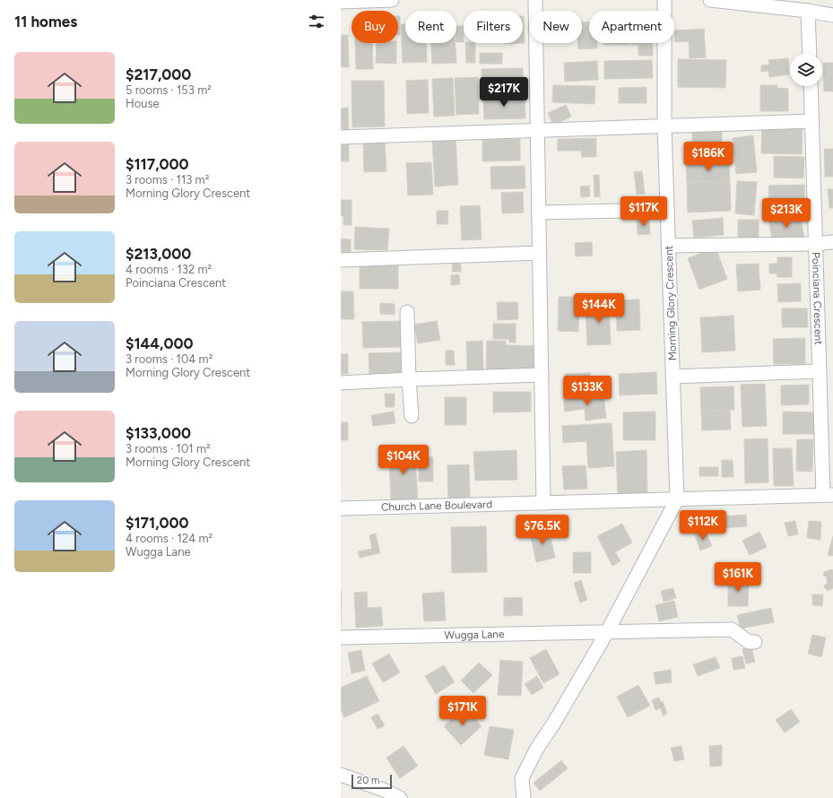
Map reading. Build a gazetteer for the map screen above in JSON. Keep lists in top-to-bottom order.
{
  "streets": {
    "street": [
      "Poinciana Crescent",
      "Morning Glory Crescent",
      "Church Lane Boulevard",
      "Wugga Lane"
    ]
  },
  "crossings": [
    ["Poinciana Crescent", "Church Lane Boulevard"],
    ["Morning Glory Crescent", "Church Lane Boulevard"]
  ],
  "scale_bar": "20 m",
  "page": {
    "heading": "11 homes",
    "chip": [
      "Buy",
      "Rent",
      "Filters",
      "New",
      "Apartment"
    ],
    "list": [
      {
        "name": "$217,000",
        "note": "5 rooms · 153 m² · House"
      },
      {
        "name": "$117,000",
        "note": "3 rooms · 113 m² · Morning Glory Crescent"
      },
      {
        "name": "$213,000",
        "note": "4 rooms · 132 m² · Poinciana Crescent"
      },
      {
        "name": "$144,000",
        "note": "3 rooms · 104 m² · Morning Glory Crescent"
      },
      {
        "name": "$133,000",
        "note": "3 rooms · 101 m² · Morning Glory Crescent"
      },
      {
        "name": "$171,000",
        "note": "4 rooms · 124 m² · Wugga Lane"
      }
    ],
    "price": [
      "$217K",
      "$186K",
      "$117K",
      "$213K",
      "$144K",
      "$133K",
      "$104K",
      "$112K",
      "$76.5K",
      "$161K",
      "$171K"
    ],
    "scale": "20 m"
  }
}
